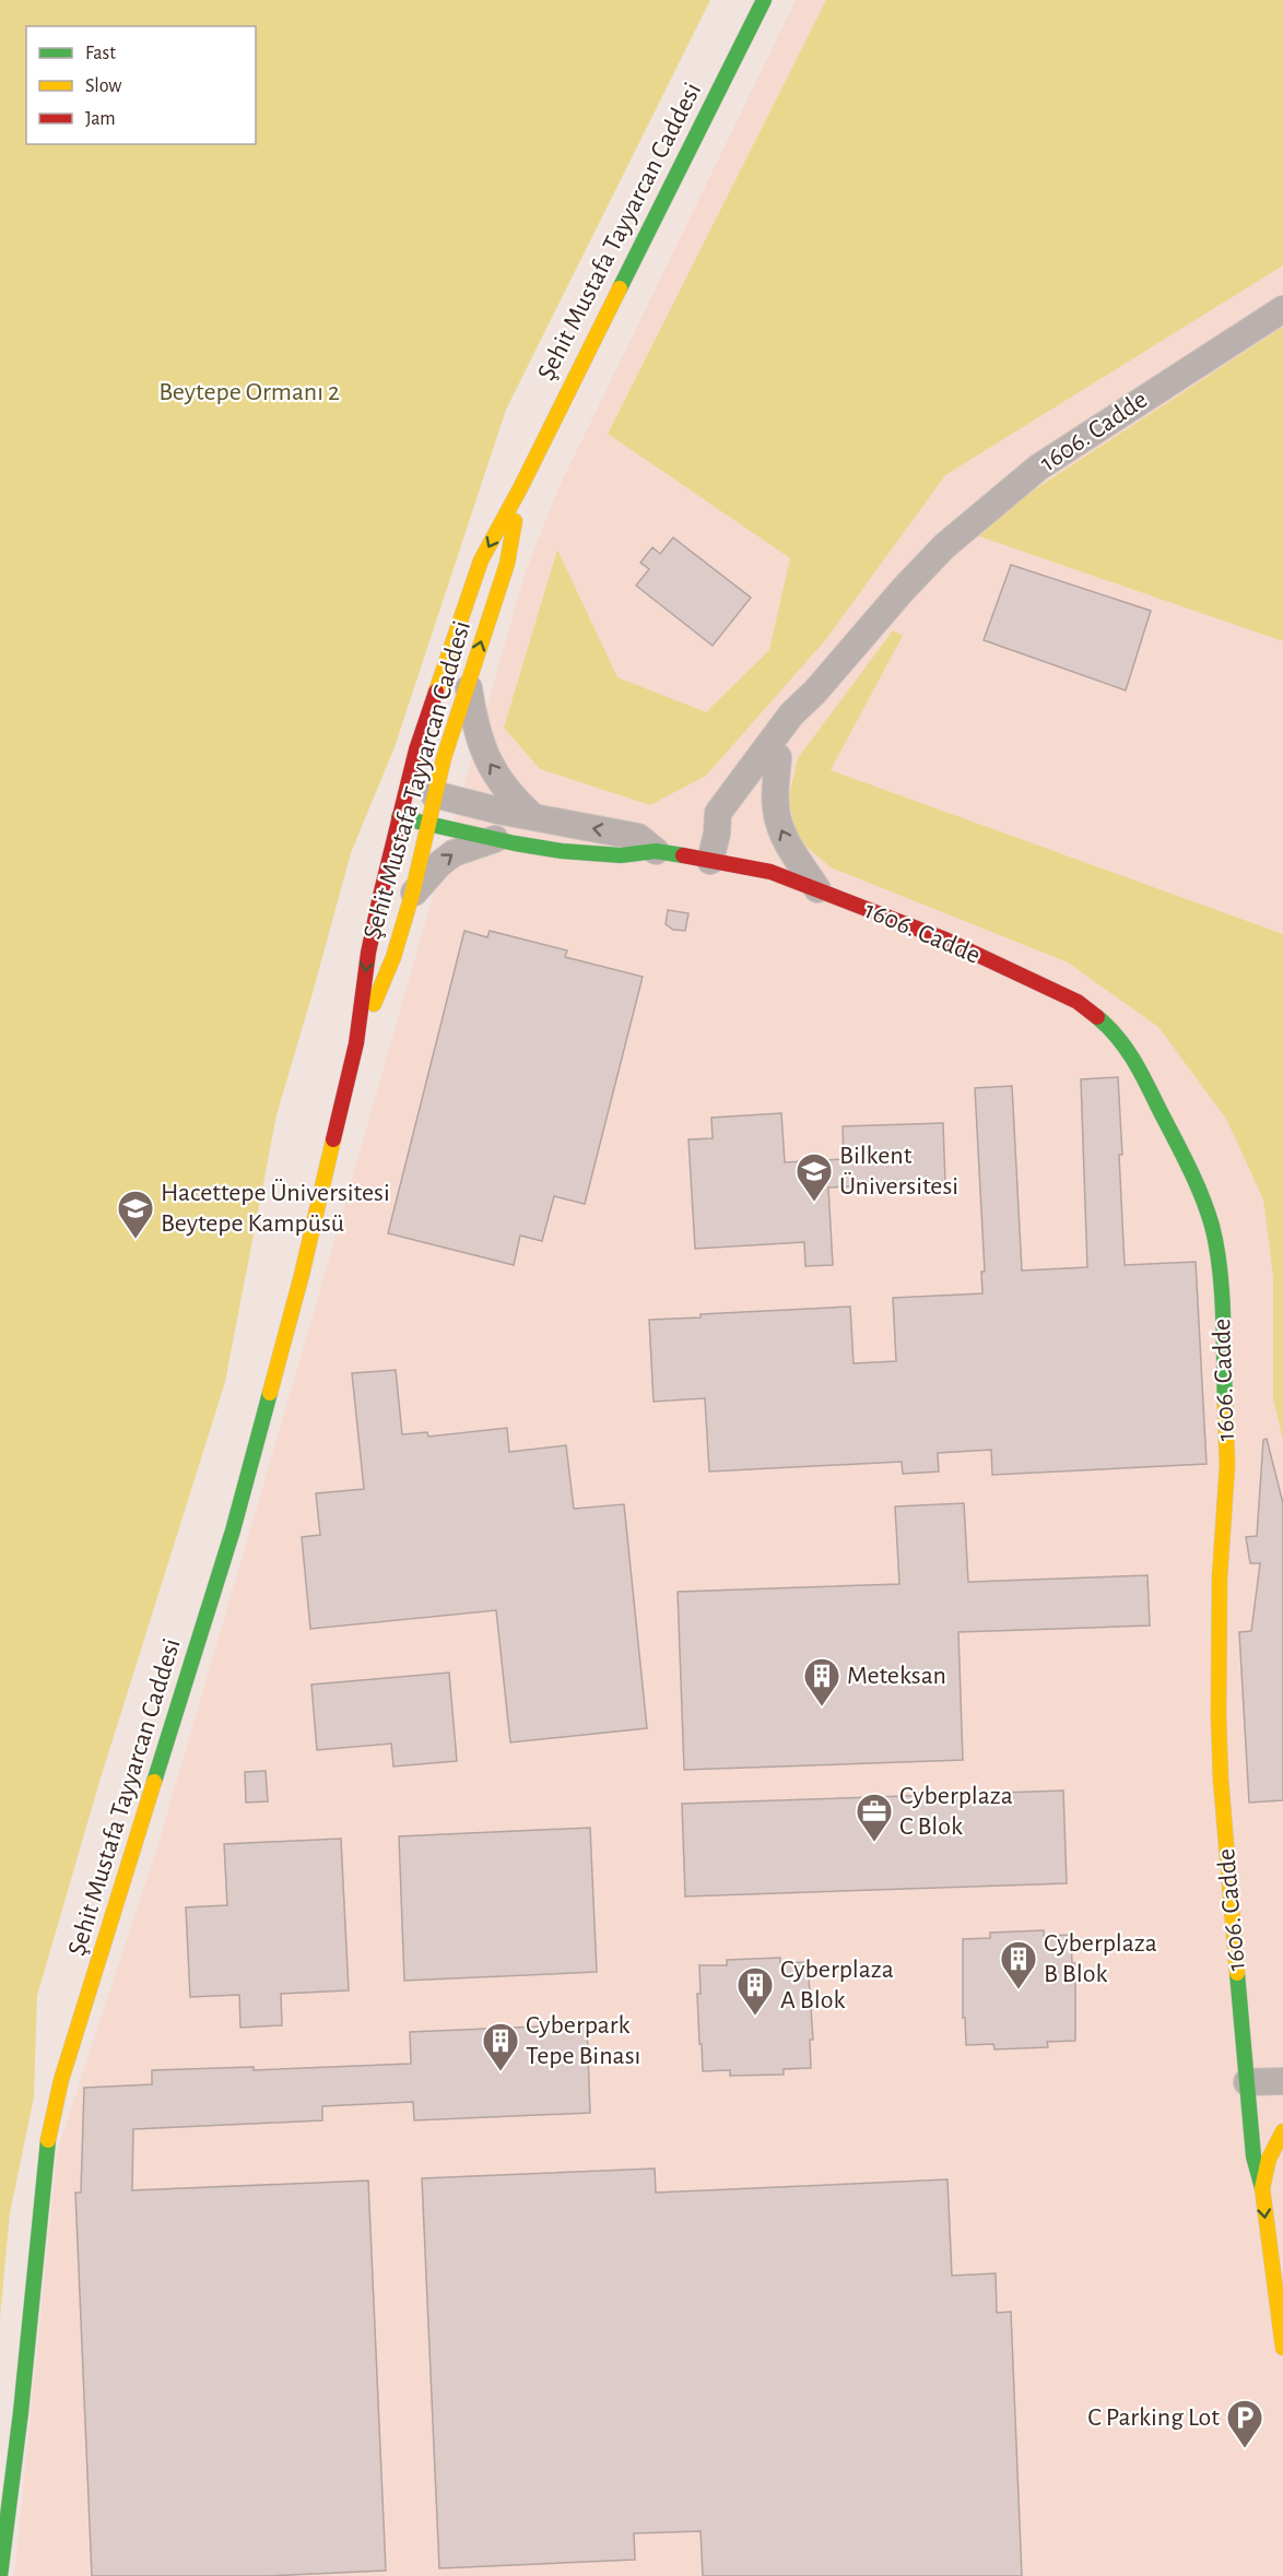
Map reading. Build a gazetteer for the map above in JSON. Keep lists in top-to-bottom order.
{
  "streets": {
    "main road": ["Şehit Mustafa Tayyarcan Caddesi", "1606. Cadde"]
  },
  "parks": ["Beytepe Ormanı 2"],
  "places": {
    "school or university": ["Bilkent Üniversitesi", "Hacettepe Üniversitesi Beytepe Kampüsü"],
    "building": [
      "Meteksan",
      "Cyberplaza B Blok",
      "Cyberplaza A Blok",
      "Cyberpark Tepe Binası"
    ],
    "office": ["Cyberplaza C Blok"],
    "parking": ["C Parking Lot"]
  },
  "legend": ["Fast", "Slow", "Jam"]
}
